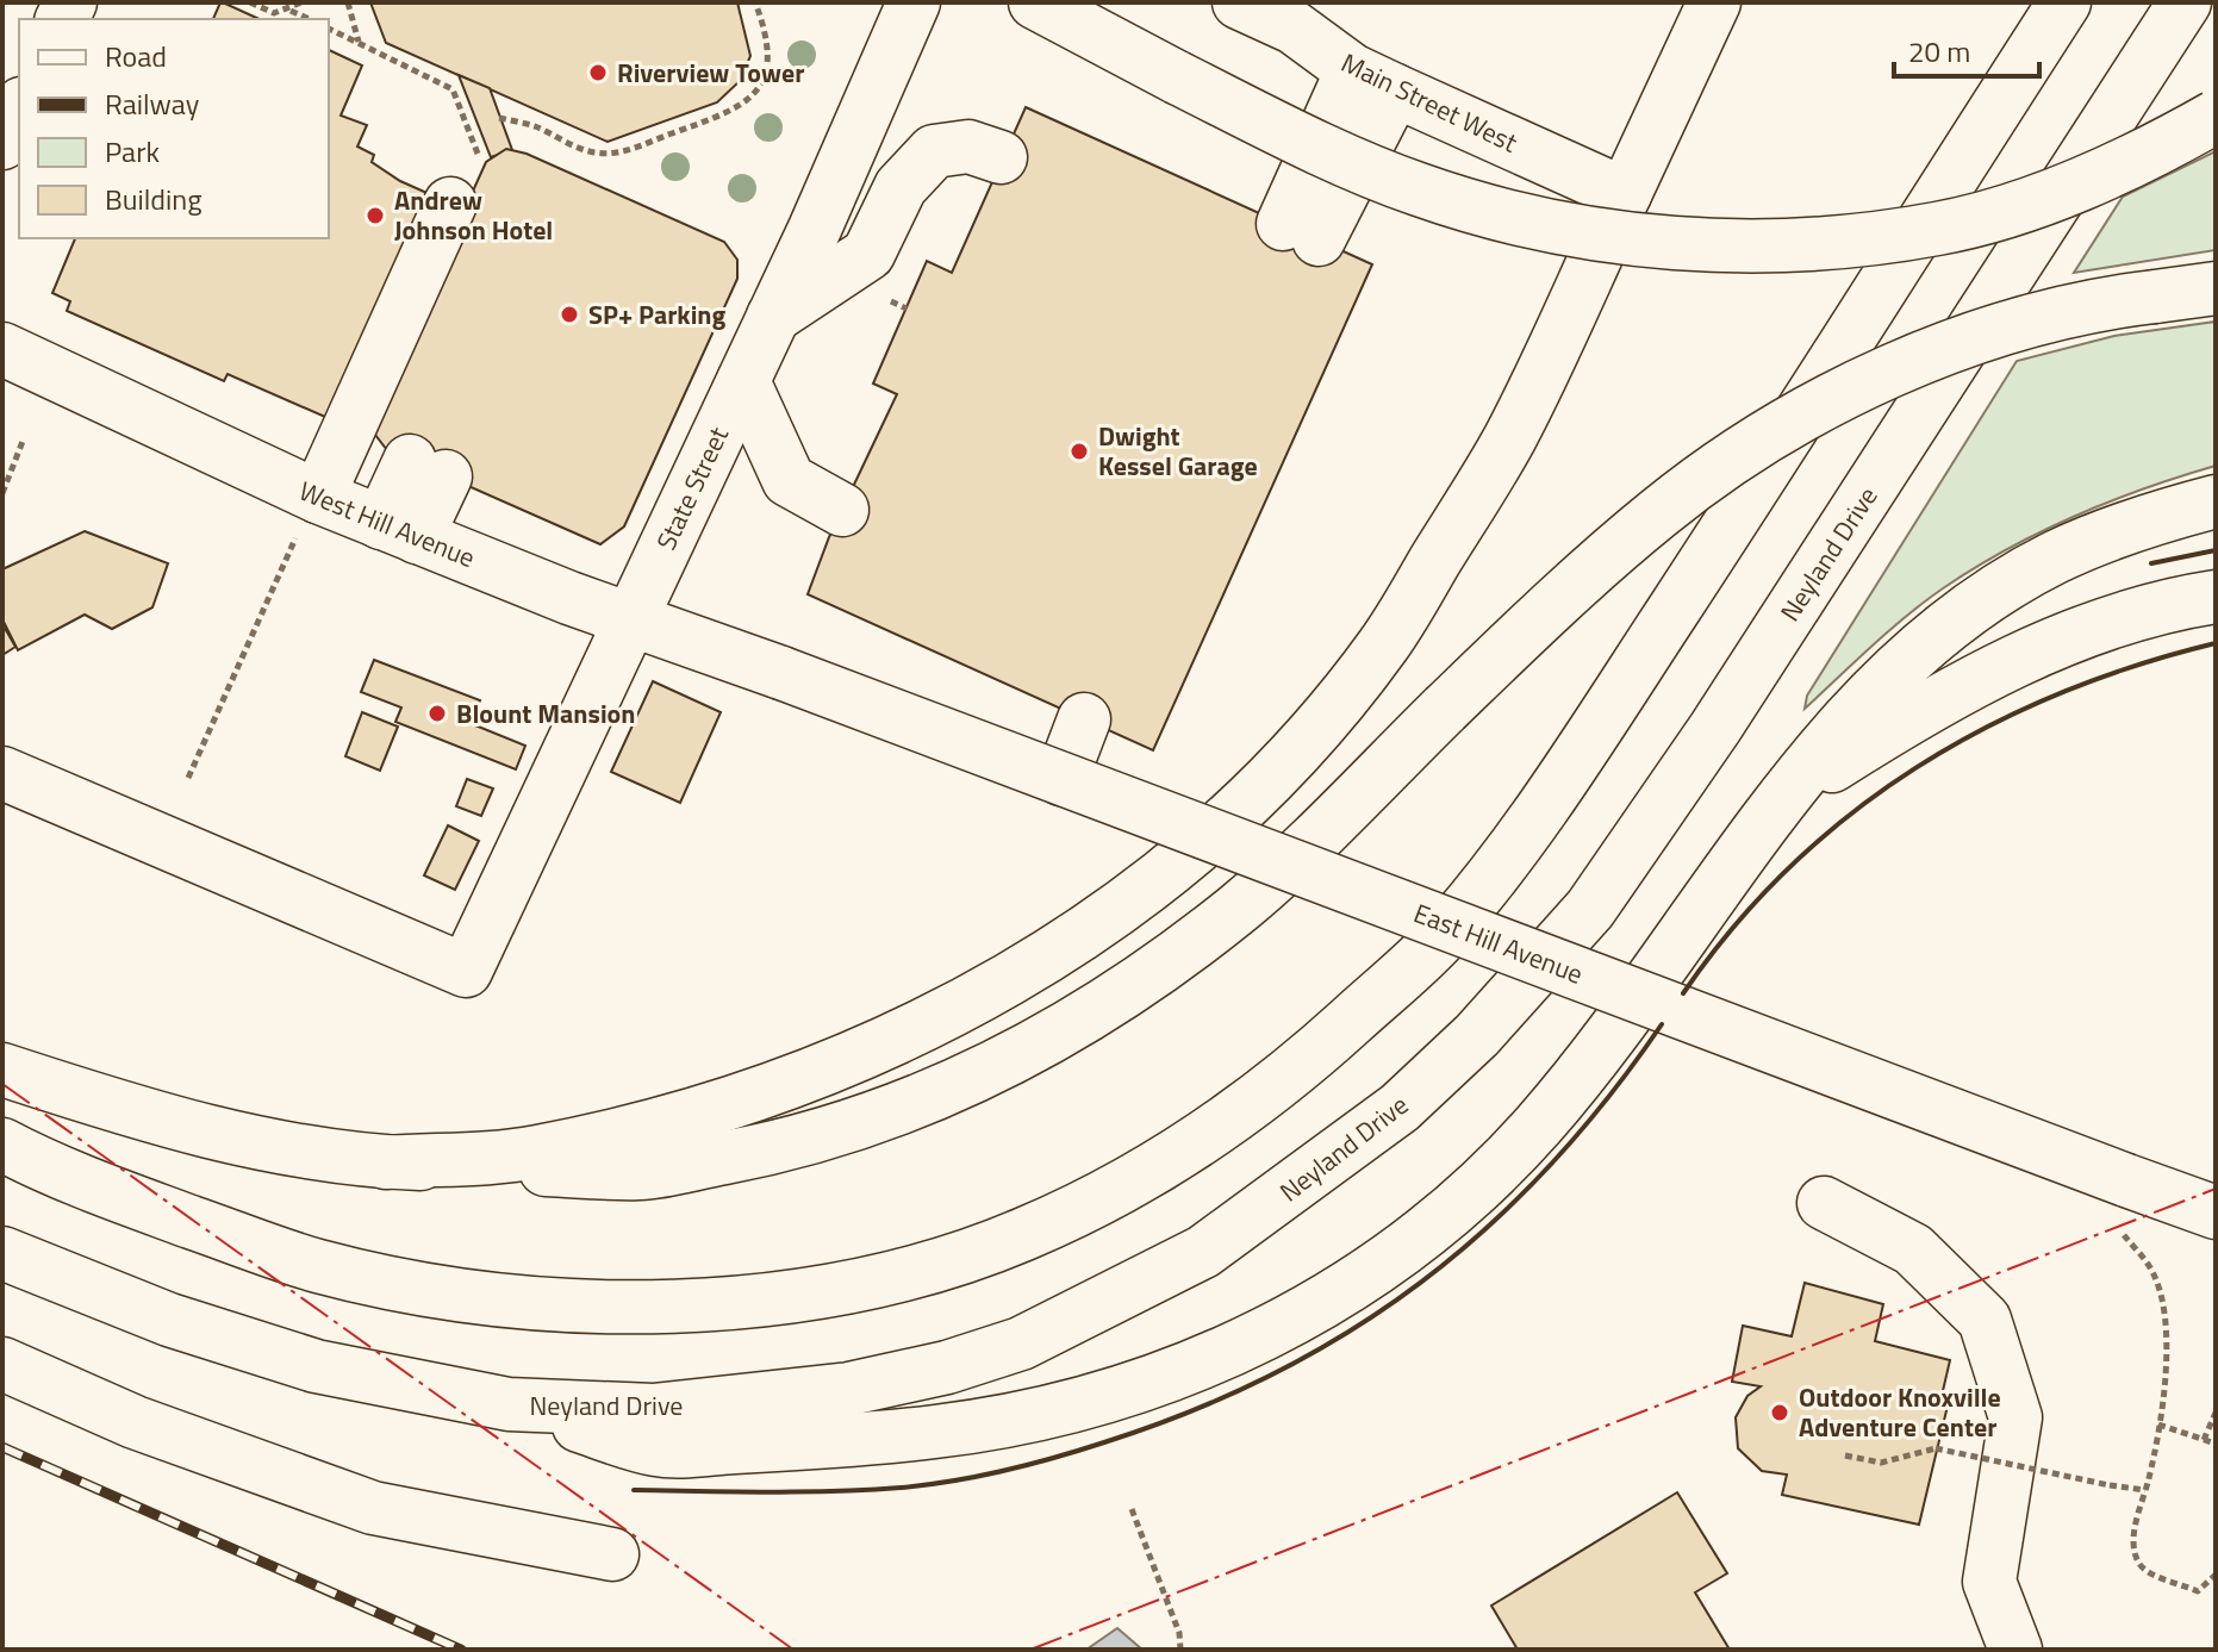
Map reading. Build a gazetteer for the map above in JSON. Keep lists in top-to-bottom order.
{
  "streets": {
    "main road": [
      "Main Street West",
      "State Street",
      "West Hill Avenue",
      "Neyland Drive",
      "East Hill Avenue"
    ]
  },
  "crossings": [
    ["State Street", "West Hill Avenue"],
    ["West Hill Avenue", "East Hill Avenue"]
  ],
  "places": [
    "Riverview Tower",
    "Andrew Johnson Hotel",
    "SP+ Parking",
    "Dwight Kessel Garage",
    "Blount Mansion",
    "Outdoor Knoxville Adventure Center"
  ],
  "legend": [
    "Road",
    "Railway",
    "Park",
    "Building"
  ],
  "scale_bar": "20 m"
}
